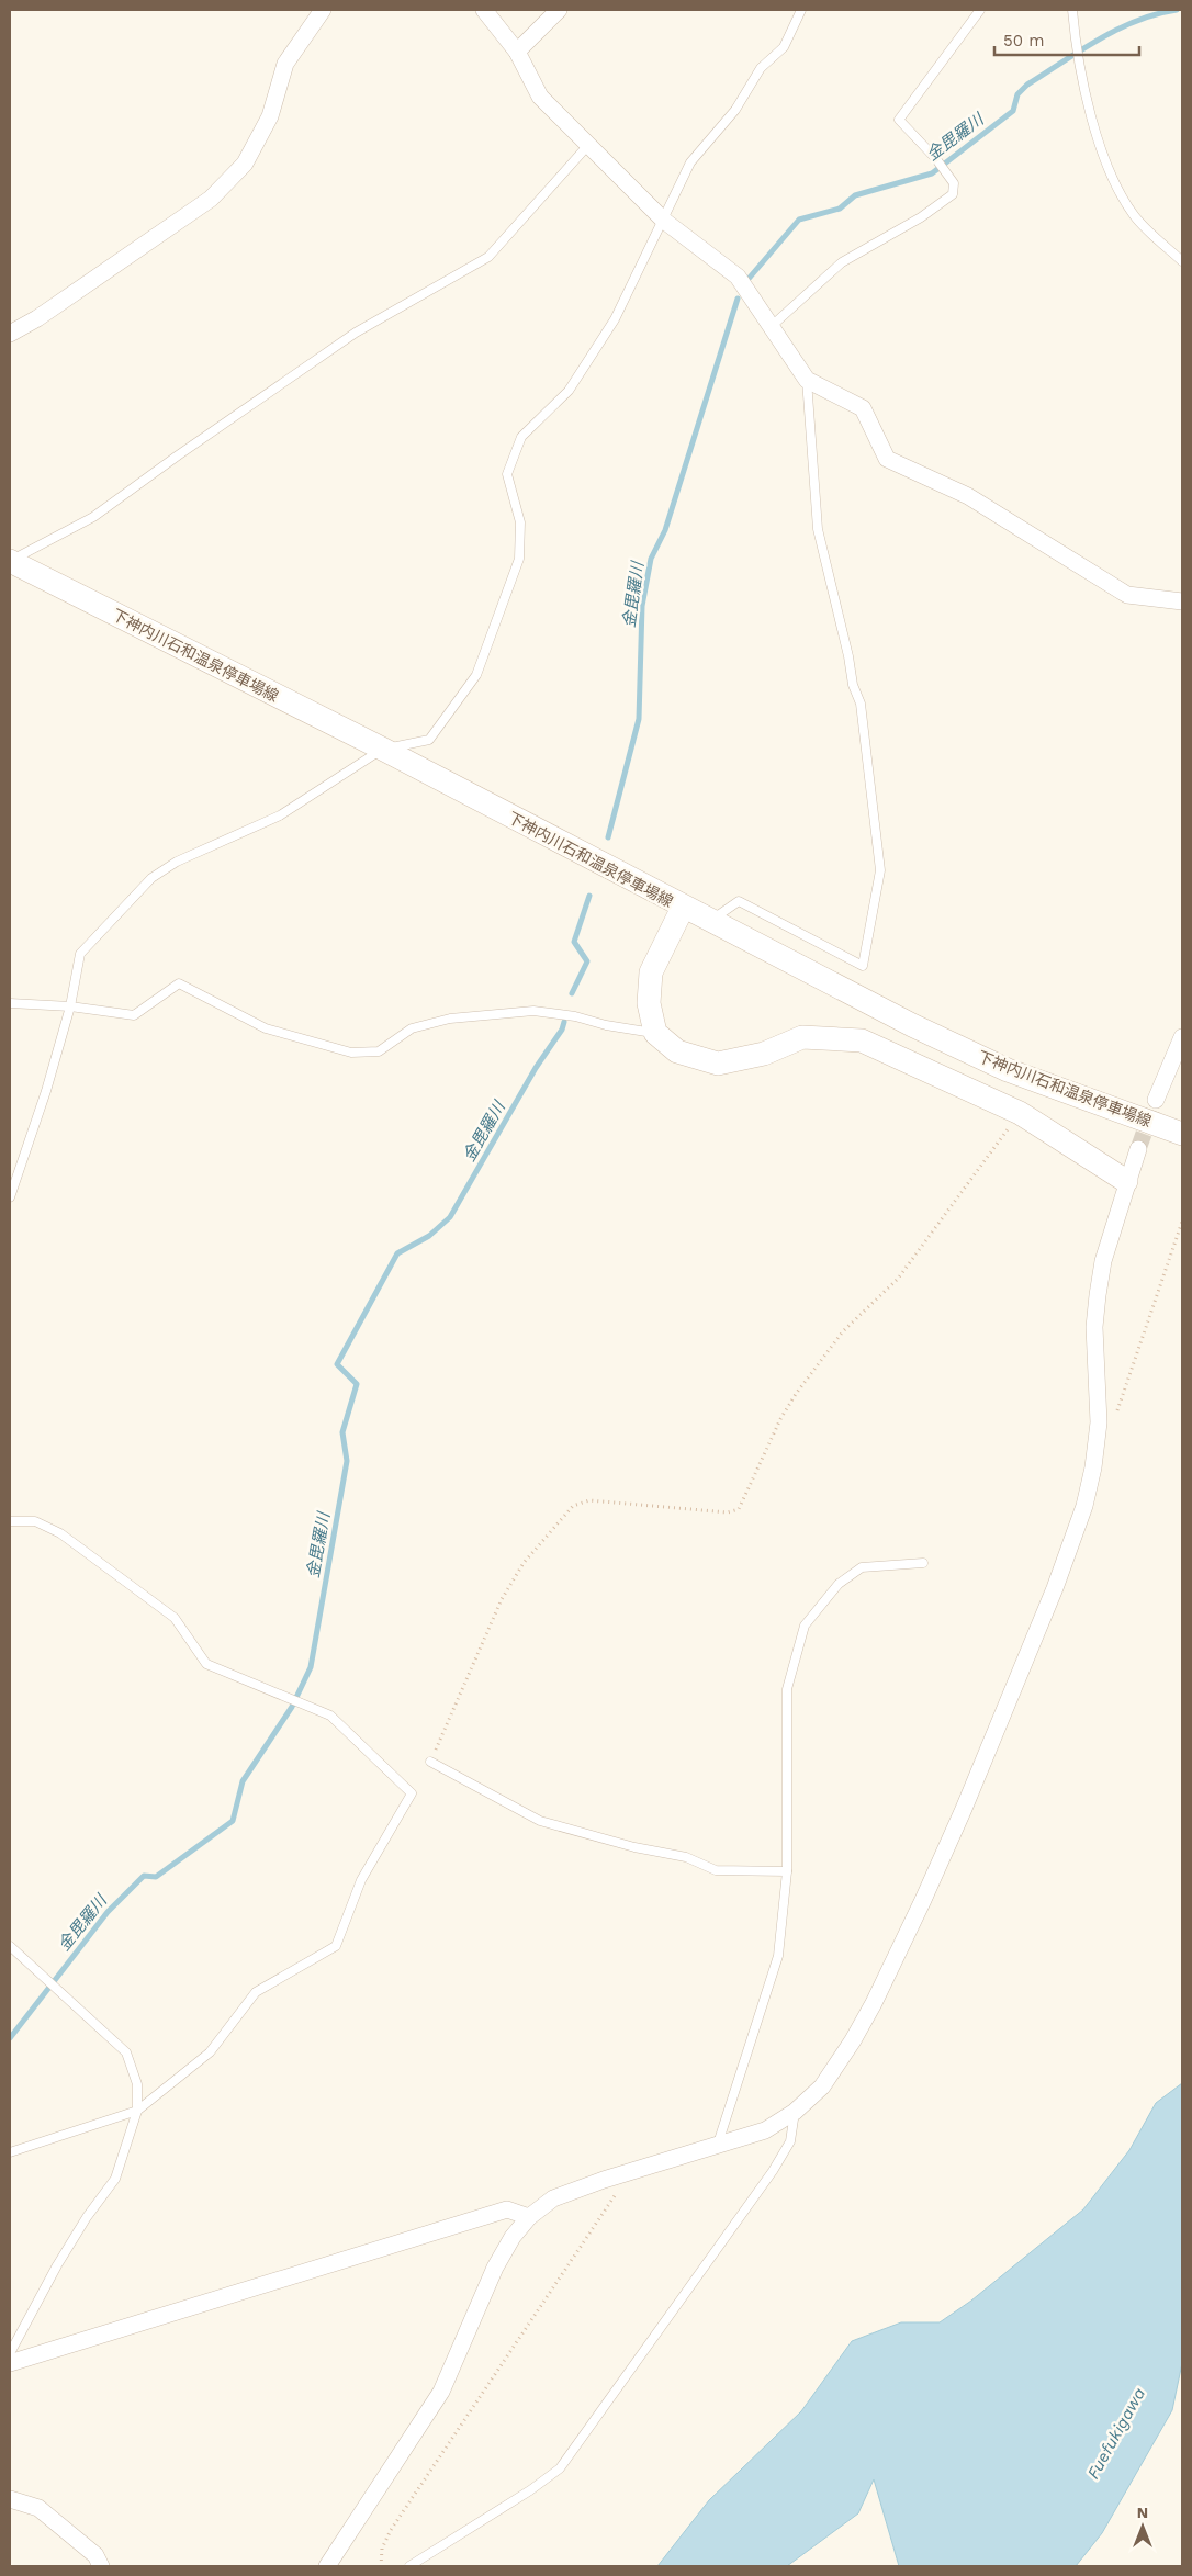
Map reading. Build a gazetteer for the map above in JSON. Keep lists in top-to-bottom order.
{
  "streets": {
    "main road": ["下神内川石和温泉停車場線"]
  },
  "water": ["金毘羅川", "Fuefukigawa"],
  "scale_bar": "50 m",
  "north": "top"
}
